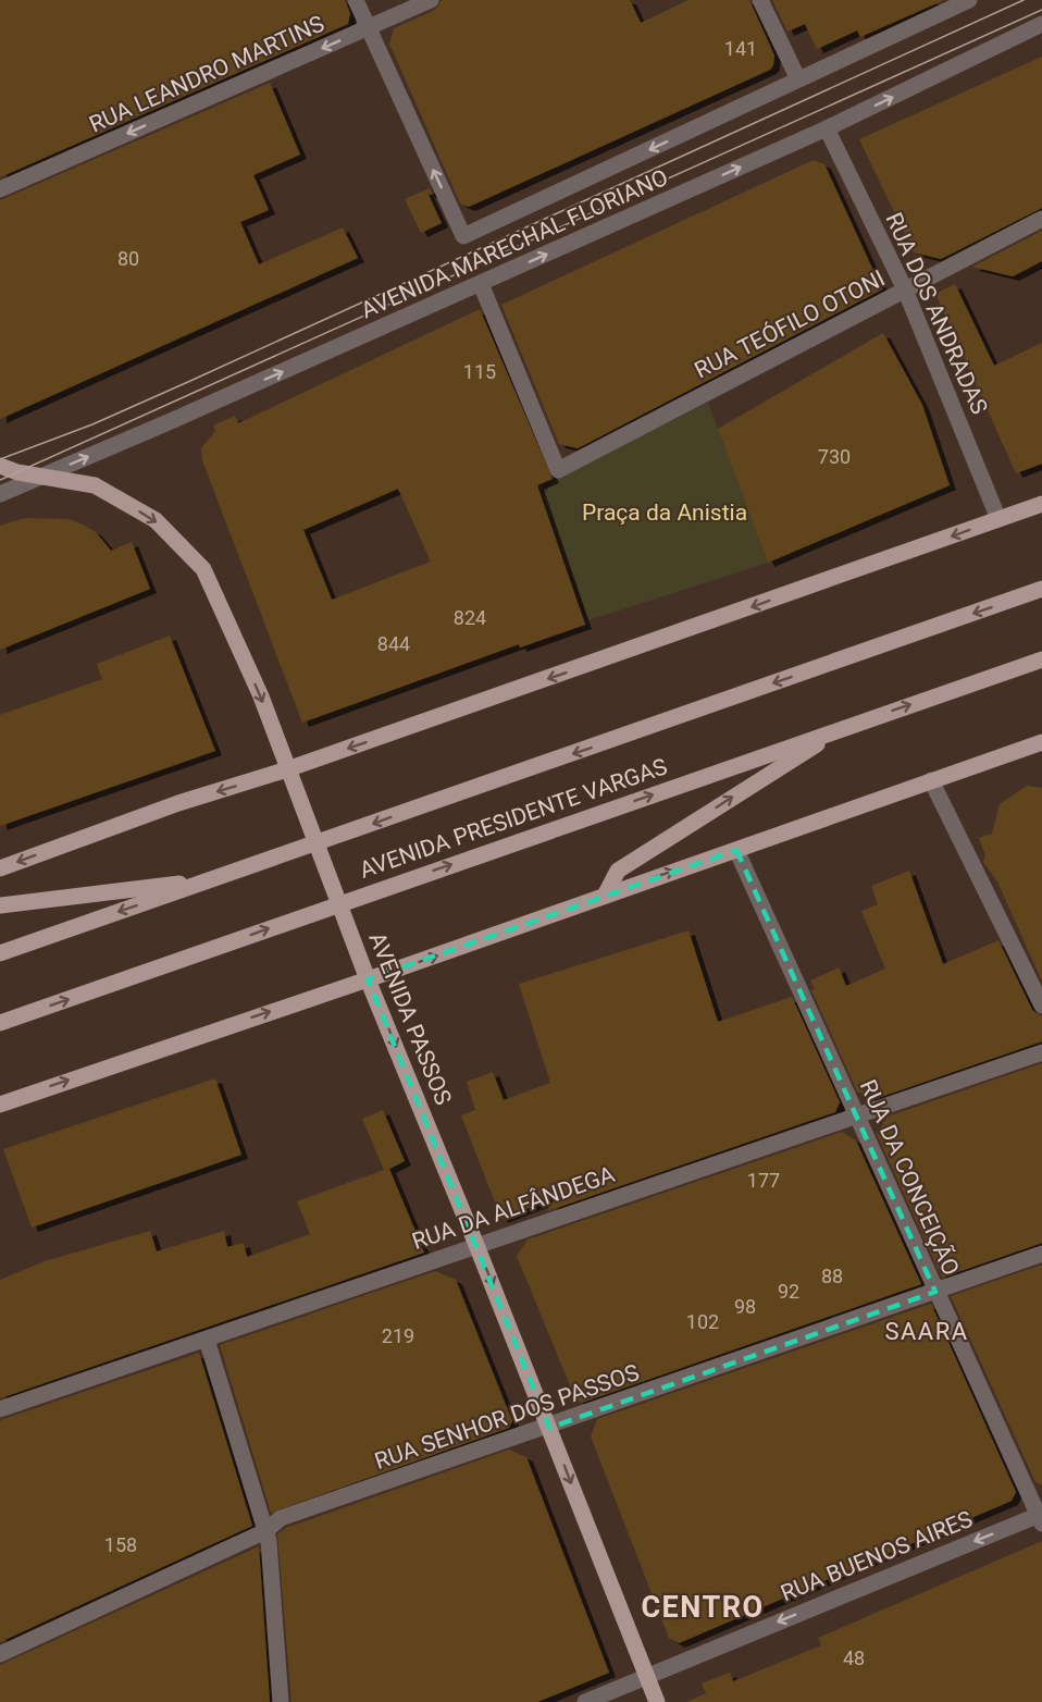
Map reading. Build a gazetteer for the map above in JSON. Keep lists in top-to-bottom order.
{
  "streets": {
    "main road": ["AVENIDA PRESIDENTE VARGAS", "AVENIDA PASSOS"],
    "street": [
      "RUA LEANDRO MARTINS",
      "AVENIDA MARECHAL FLORIANO",
      "RUA DOS ANDRADAS",
      "RUA TEÓFILO OTONI",
      "RUA DA CONCEIÇÃO",
      "RUA DA ALFÂNDEGA",
      "RUA SENHOR DOS PASSOS",
      "RUA BUENOS AIRES"
    ]
  },
  "crossings": [
    ["RUA LEANDRO MARTINS", "AVENIDA MARECHAL FLORIANO"],
    ["AVENIDA MARECHAL FLORIANO", "RUA DOS ANDRADAS"],
    ["AVENIDA MARECHAL FLORIANO", "RUA TEÓFILO OTONI"],
    ["AVENIDA MARECHAL FLORIANO", "AVENIDA PASSOS"],
    ["RUA DOS ANDRADAS", "RUA TEÓFILO OTONI"],
    ["AVENIDA PRESIDENTE VARGAS", "AVENIDA PASSOS"],
    ["AVENIDA PASSOS", "RUA DA ALFÂNDEGA"],
    ["AVENIDA PASSOS", "RUA SENHOR DOS PASSOS"],
    ["AVENIDA PASSOS", "RUA BUENOS AIRES"],
    ["RUA DA CONCEIÇÃO", "RUA DA ALFÂNDEGA"],
    ["RUA DA CONCEIÇÃO", "RUA SENHOR DOS PASSOS"],
    ["RUA DA CONCEIÇÃO", "RUA BUENOS AIRES"]
  ],
  "one_way": ["RUA LEANDRO MARTINS", "AVENIDA PASSOS", "RUA BUENOS AIRES"],
  "districts": ["SAARA", "CENTRO"],
  "parks": ["Praça da Anistia"],
  "house_numbers": [
    "141",
    "80",
    "115",
    "730",
    "824",
    "844",
    "177",
    "88",
    "92",
    "98",
    "102",
    "219",
    "158",
    "48"
  ]
}
